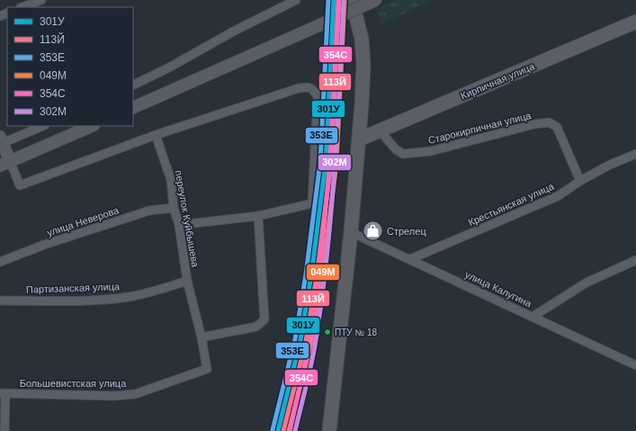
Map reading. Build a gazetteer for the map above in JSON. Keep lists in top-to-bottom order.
{
  "streets": {
    "highway": ["Кирпичная улица"],
    "street": [
      "Старокирпичная улица",
      "Крестьянская улица",
      "переулок Куйбышева",
      "улица Неверова",
      "Партизанская улица",
      "улица Калугина",
      "Большевистская улица"
    ]
  },
  "crossings": [
    ["Кирпичная улица", "Старокирпичная улица"],
    ["Старокирпичная улица", "Крестьянская улица"],
    ["Крестьянская улица", "улица Калугина"],
    ["переулок Куйбышева", "улица Неверова"],
    ["переулок Куйбышева", "Партизанская улица"],
    ["переулок Куйбышева", "Большевистская улица"]
  ],
  "places": {
    "shop": ["Стрелец"],
    "other": ["ПТУ № 18"]
  },
  "lines": [
    "transit line 301У",
    "transit line 113Й",
    "transit line 353Е",
    "transit line 354С",
    "transit line 302М",
    "transit line 049М"
  ],
  "legend": [
    "301У",
    "113Й",
    "353Е",
    "049М",
    "354С",
    "302М"
  ]
}
